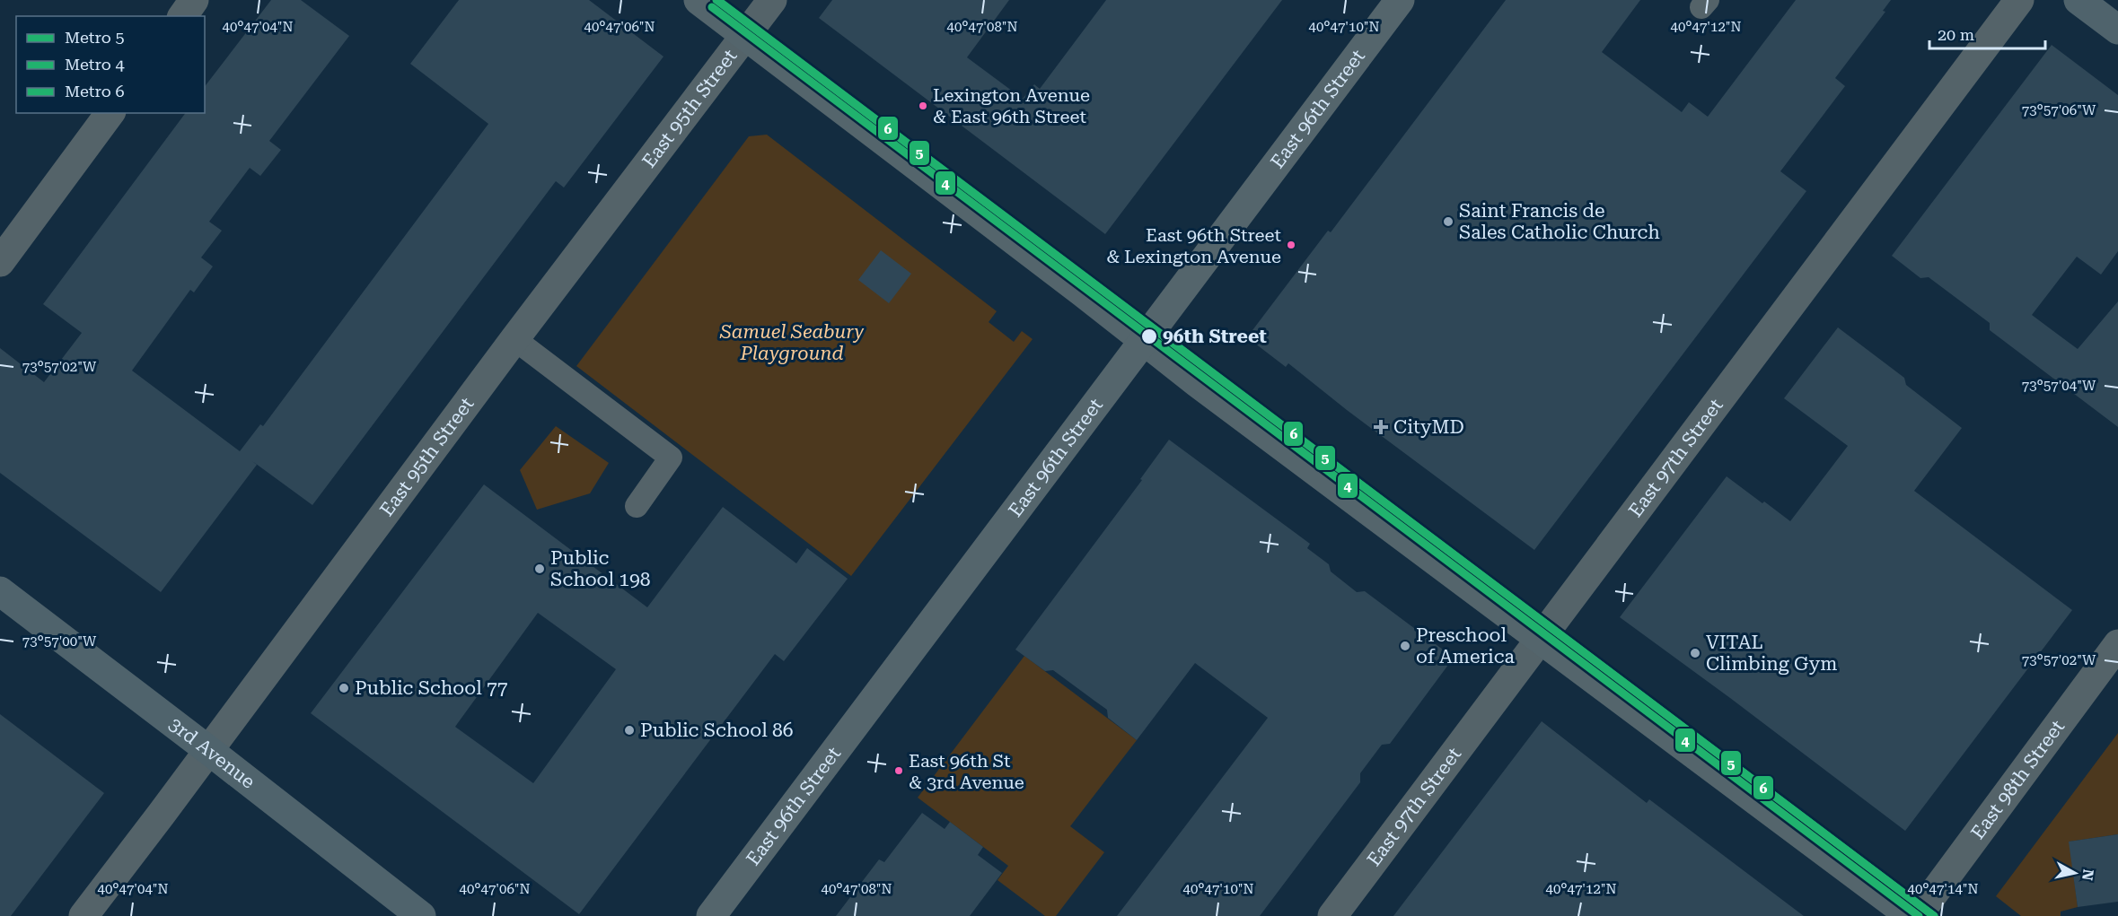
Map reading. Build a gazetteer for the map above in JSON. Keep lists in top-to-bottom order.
{
  "streets": {
    "main road": ["East 96th Street", "3rd Avenue"],
    "street": ["East 95th Street", "East 97th Street", "East 98th Street"]
  },
  "crossings": [
    ["East 95th Street", "3rd Avenue"]
  ],
  "parks": ["Samuel Seabury Playground"],
  "places": {
    "other": [
      "Lexington Avenue & East 96th Street",
      "Saint Francis de Sales Catholic Church",
      "East 96th Street & Lexington Avenue",
      "96th Street",
      "Public School 198",
      "Preschool of America",
      "VITAL Climbing Gym",
      "Public School 77",
      "Public School 86",
      "East 96th St & 3rd Avenue"
    ],
    "health": ["CityMD"]
  },
  "lines": ["metro line 5", "metro line 6", "metro line 4"],
  "legend": ["Metro 5", "Metro 4", "Metro 6"],
  "scale_bar": "20 m",
  "north": "right",
  "coordinates": [
    "40°47'04\"N",
    "40°47'06\"N",
    "40°47'08\"N",
    "40°47'10\"N",
    "40°47'12\"N",
    "73°57'06\"W",
    "73°57'02\"W",
    "73°57'04\"W",
    "73°57'00\"W",
    "40°47'14\"N"
  ]
}
